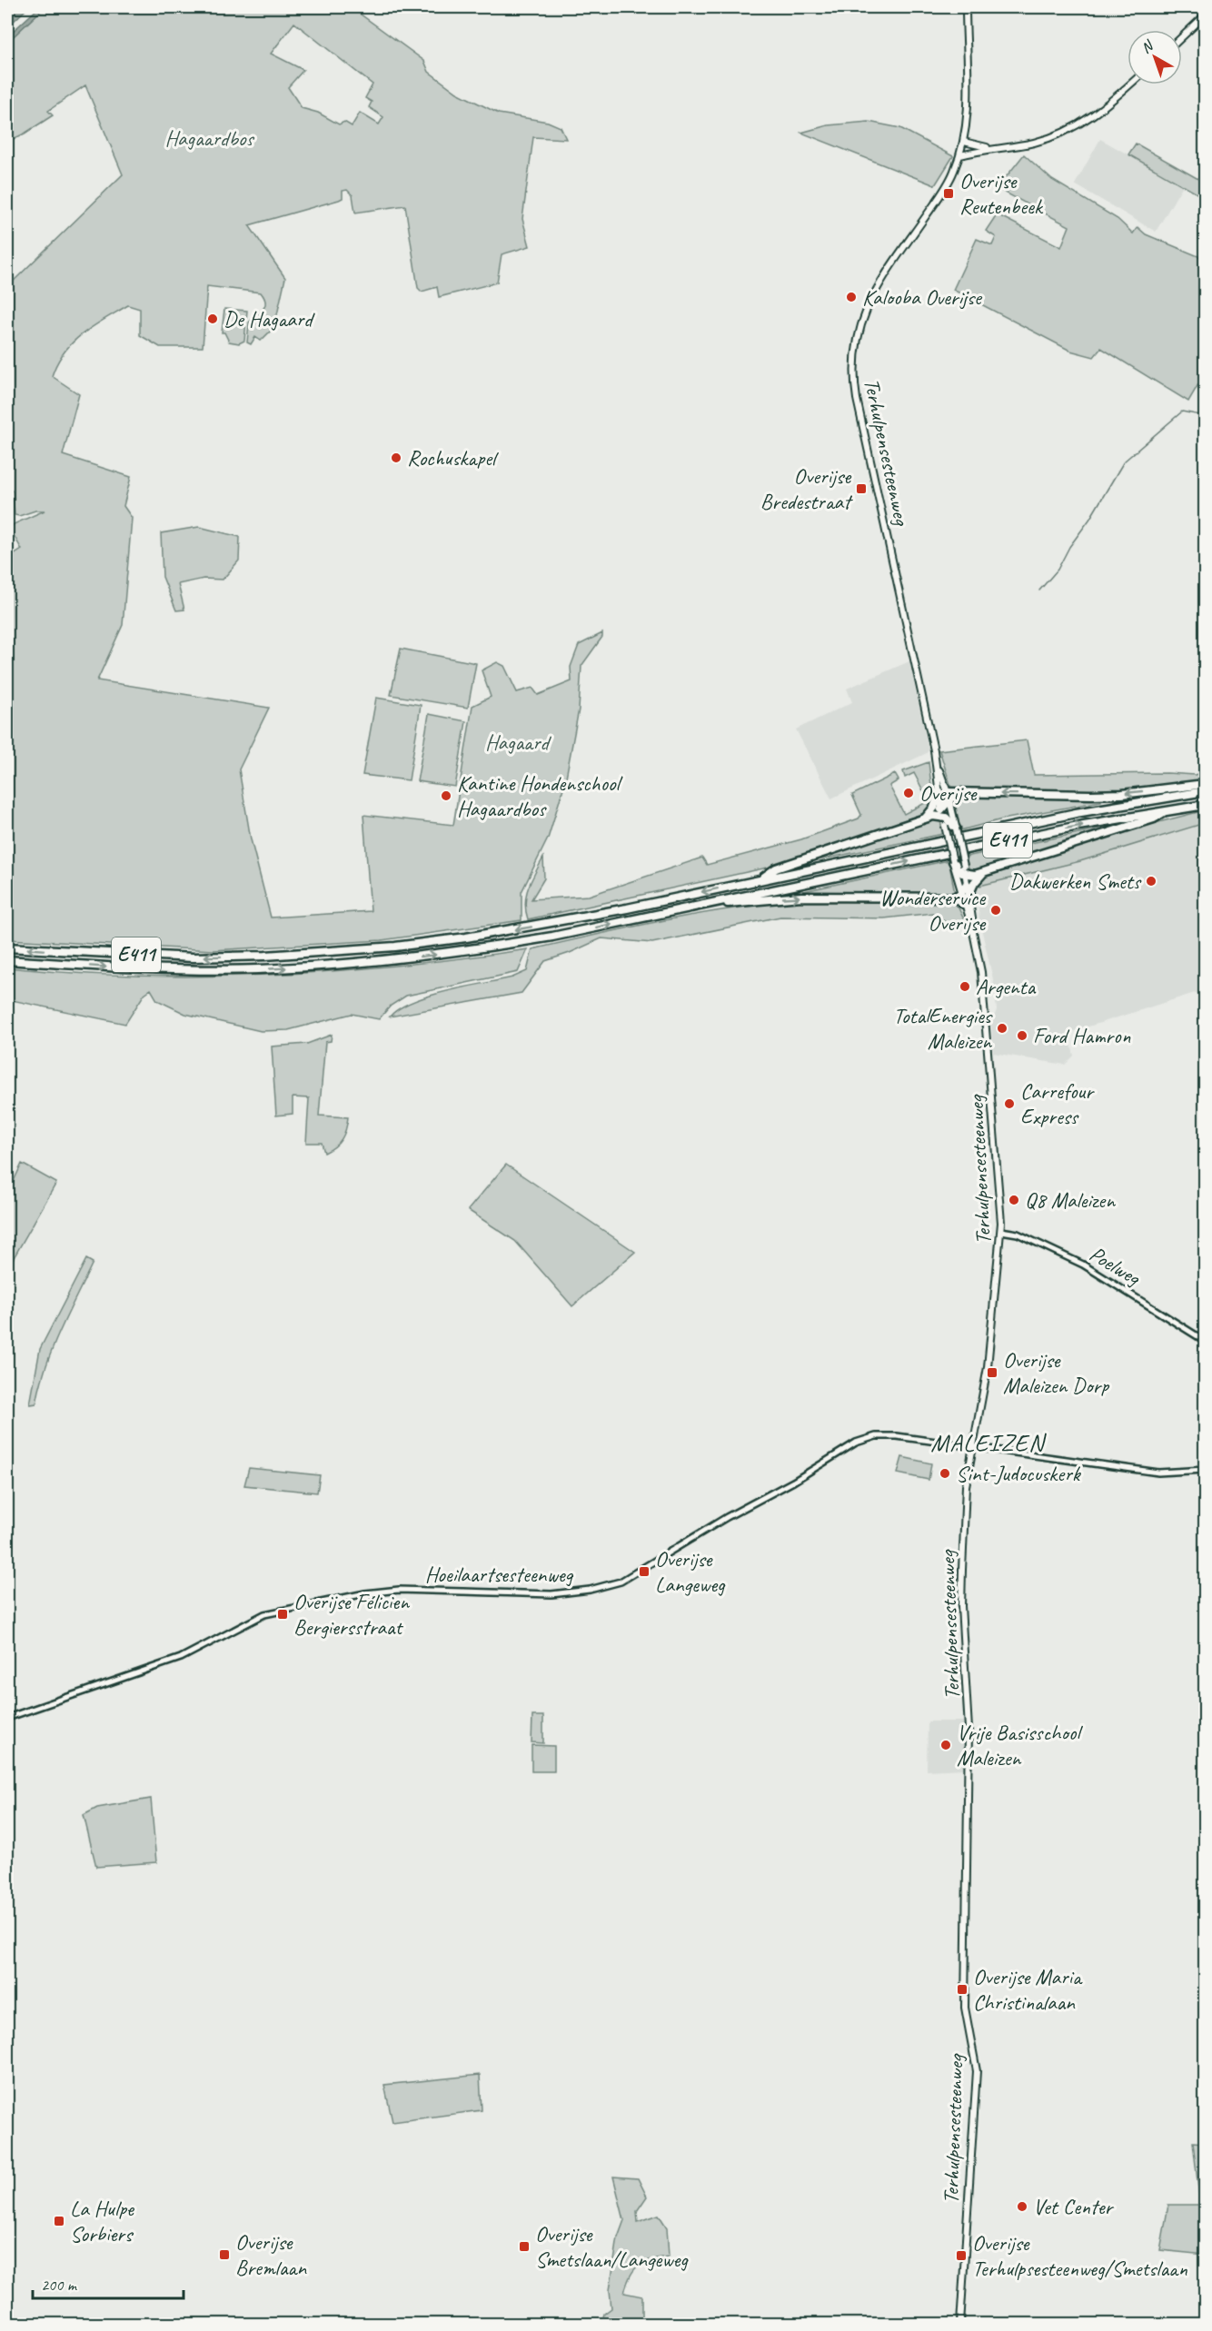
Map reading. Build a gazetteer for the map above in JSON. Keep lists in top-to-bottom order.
{
  "streets": {
    "highway": ["E411"],
    "main road": ["Terhulpensesteenweg"],
    "street": ["Poelweg", "Hoeilaartsesteenweg"]
  },
  "crossings": [
    ["Terhulpensesteenweg", "Poelweg"],
    ["Terhulpensesteenweg", "Hoeilaartsesteenweg"]
  ],
  "districts": ["MALEIZEN"],
  "parks": ["Hagaardbos", "Hagaard"],
  "places": {
    "transit": [
      "Overijse Reutenbeek",
      "Overijse Bredestraat",
      "Overijse Maleizen Dorp",
      "Overijse Langeweg",
      "Overijse Félicien Bergiersstraat",
      "Overijse Maria Christinalaan",
      "La Hulpe Sorbiers",
      "Overijse Smetslaan/Langeweg",
      "Overijse Bremlaan",
      "Overijse Terhulpsesteenweg/Smetslaan"
    ],
    "other": [
      "Kalooba Overijse",
      "De Hagaard",
      "Rochuskapel",
      "Overijse",
      "Kantine Hondenschool Hagaardbos",
      "Dakwerken Smets",
      "Wonderservice Overijse",
      "Argenta",
      "TotalEnergies Maleizen",
      "Ford Hamron",
      "Carrefour Express",
      "Q8 Maleizen",
      "Sint-Judocuskerk",
      "Vrije Basisschool Maleizen",
      "Vet Center"
    ]
  },
  "scale_bar": "200 m",
  "north": "top left"
}
